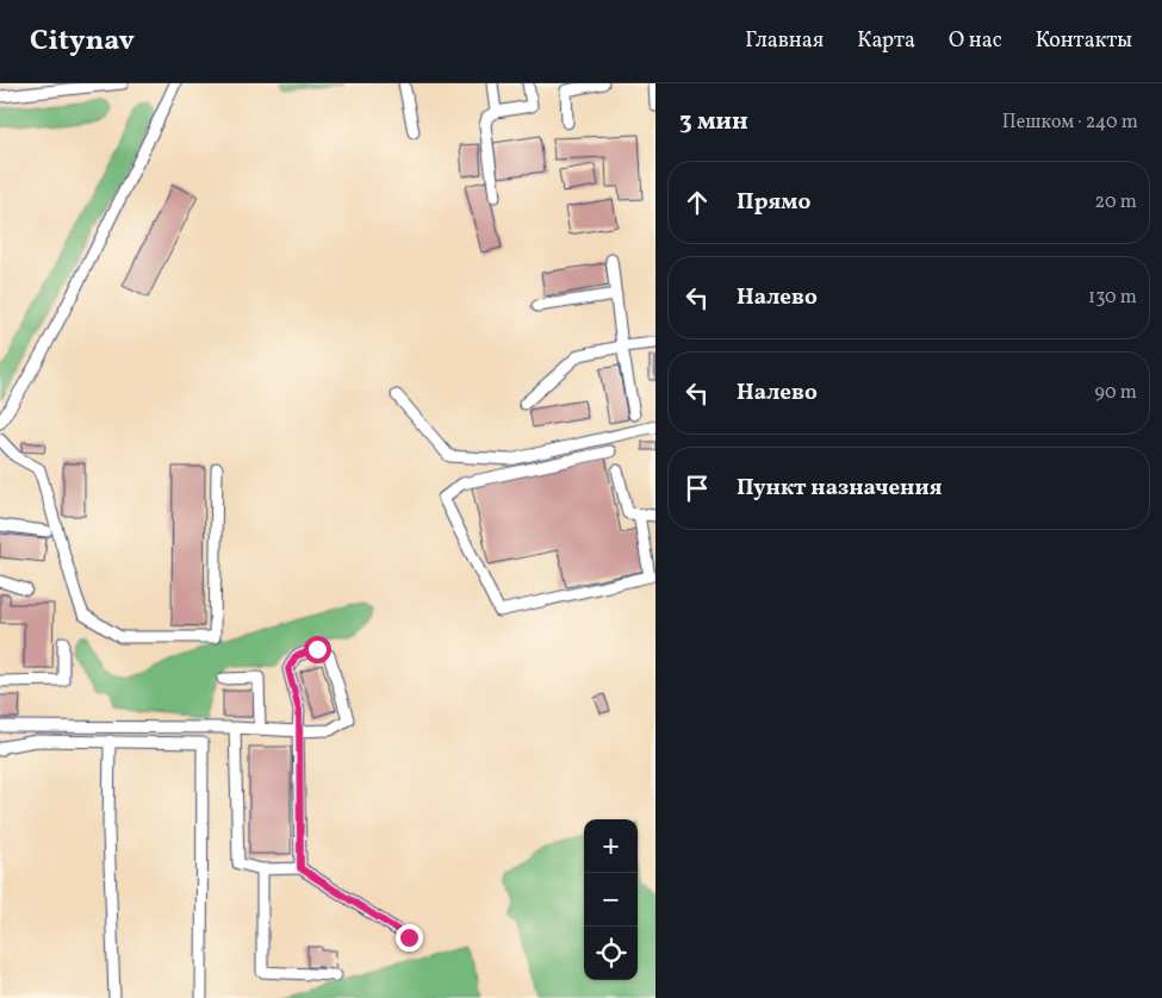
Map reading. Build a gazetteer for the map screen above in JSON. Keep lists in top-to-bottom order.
{
  "page": {
    "header": "Citynav",
    "nav": [
      "Главная",
      "Карта",
      "О нас",
      "Контакты"
    ],
    "heading": ["3 мин", "Пешком · 240 m"],
    "list": [
      ["Прямо", "20 m"],
      ["Налево", "130 m"],
      ["Налево", "90 m"],
      "Пункт назначения"
    ],
    "map_buttons": ["+", "−"]
  }
}
